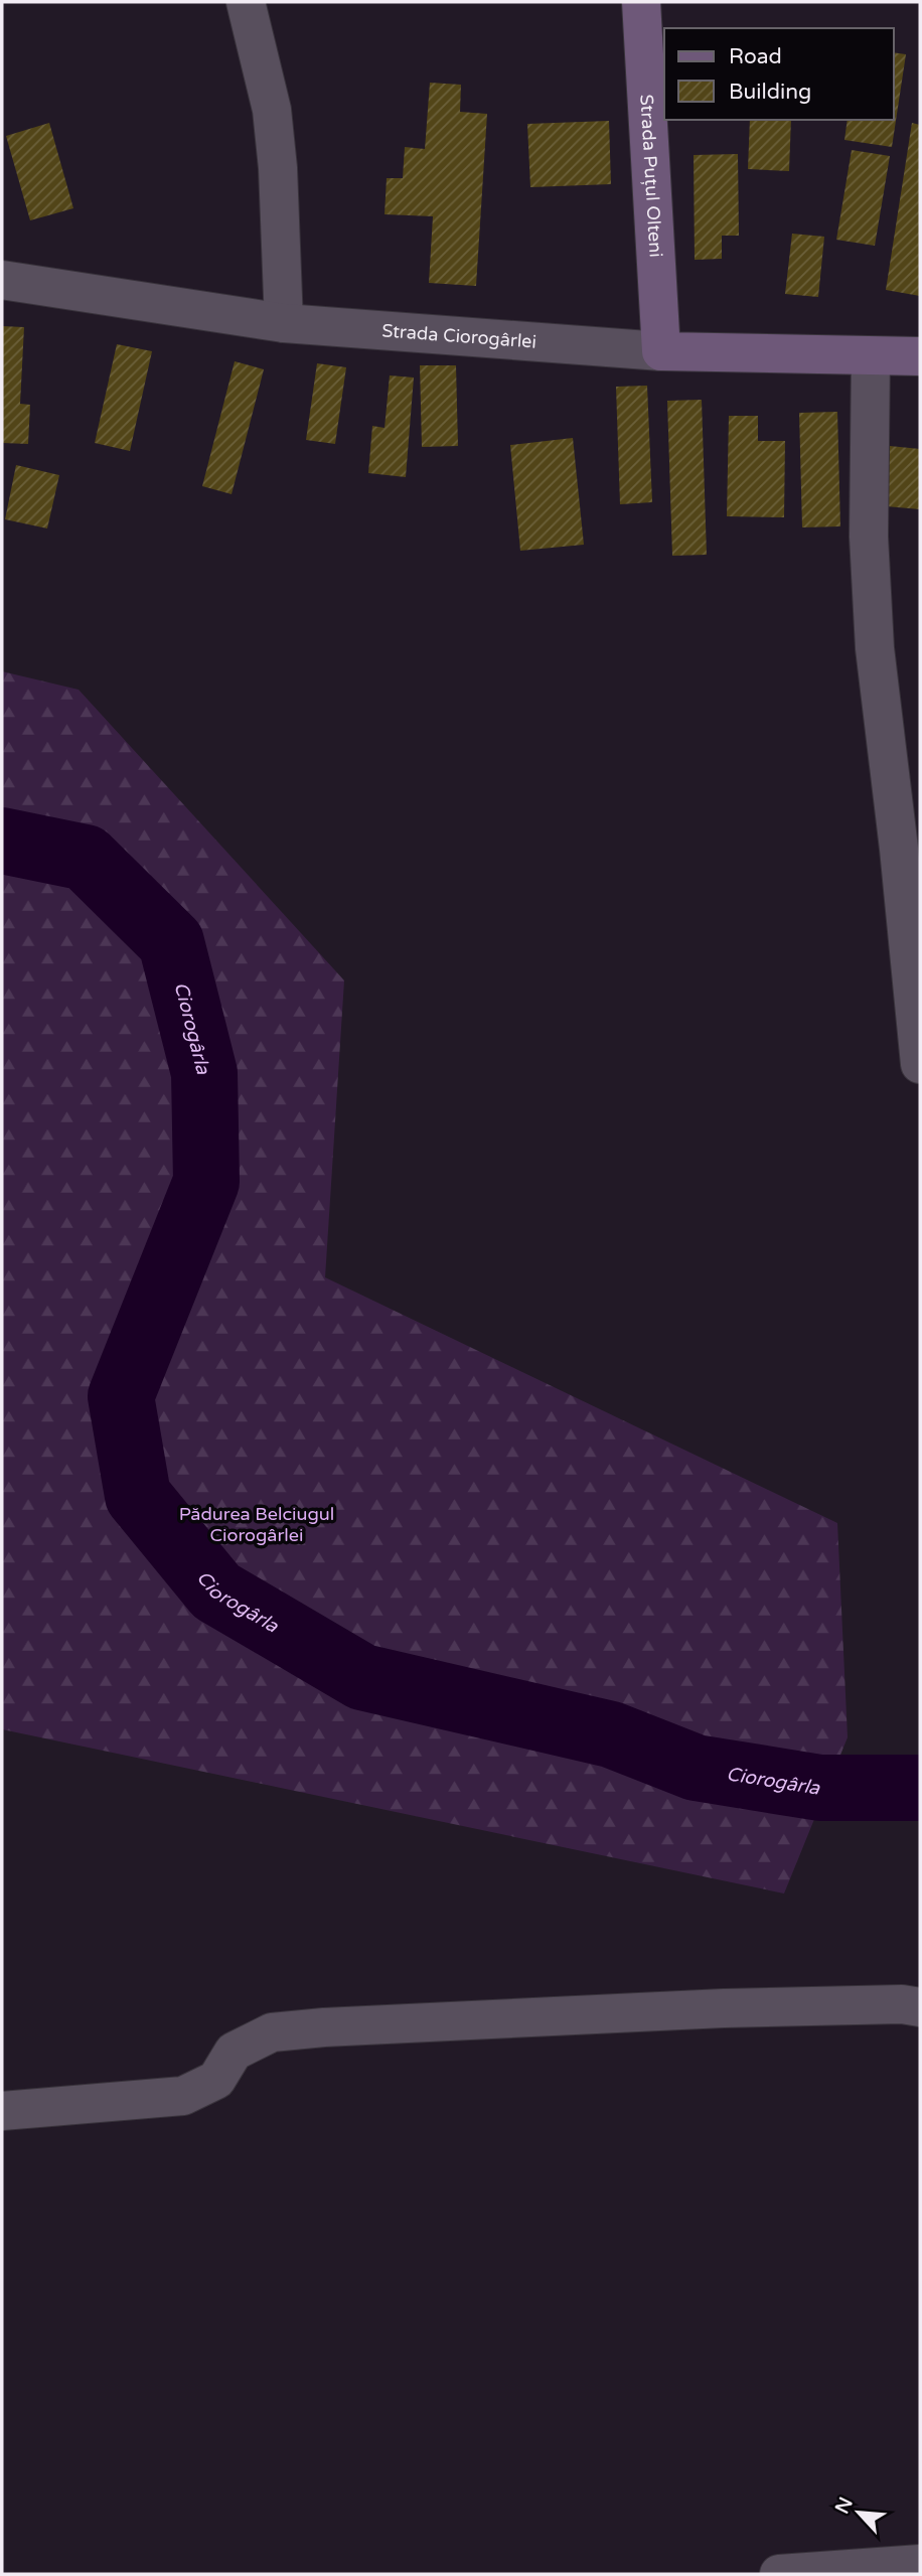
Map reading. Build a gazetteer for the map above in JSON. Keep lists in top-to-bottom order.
{
  "streets": {
    "street": ["Strada Puțul Olteni", "Strada Ciorogârlei"]
  },
  "crossings": [
    ["Strada Puțul Olteni", "Strada Ciorogârlei"]
  ],
  "water": ["Ciorogârla"],
  "parks": ["Pădurea Belciugul Ciorogârlei"],
  "legend": ["Road", "Building"],
  "north": "top left"
}
